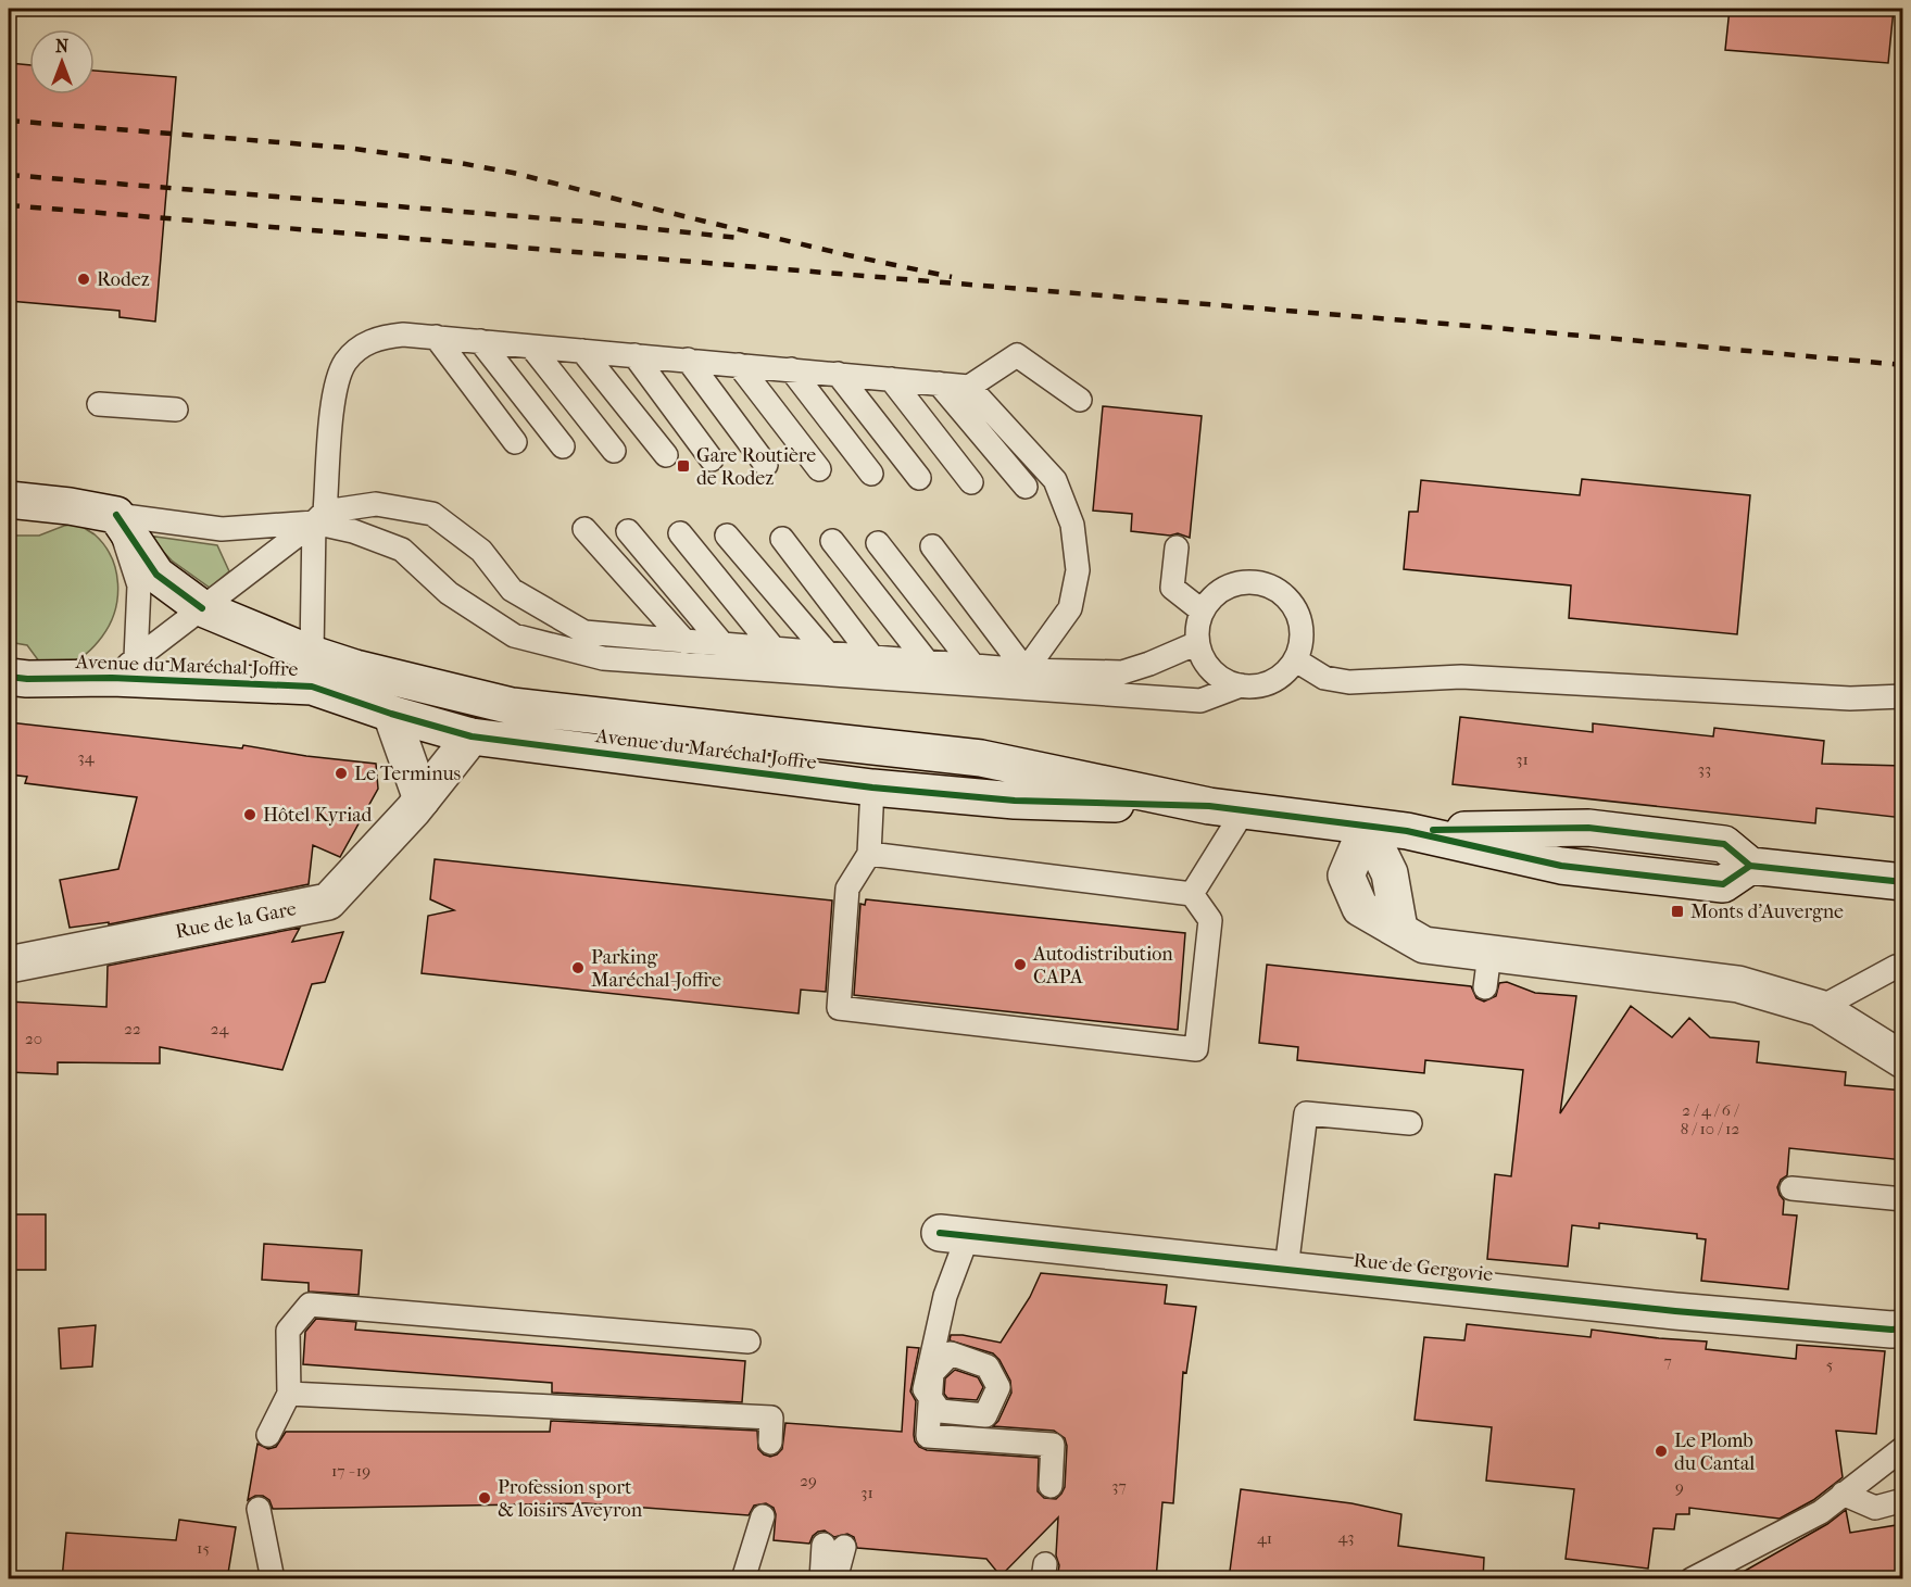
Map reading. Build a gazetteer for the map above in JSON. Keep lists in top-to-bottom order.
{
  "streets": {
    "main road": ["Avenue du Maréchal Joffre", "Rue de la Gare", "Rue de Gergovie"]
  },
  "crossings": [
    ["Avenue du Maréchal Joffre", "Rue de la Gare"]
  ],
  "places": {
    "other": [
      "Rodez",
      "Le Terminus",
      "Hôtel Kyriad",
      "Autodistribution CAPA",
      "Parking Maréchal-Joffre",
      "Le Plomb du Cantal",
      "Profession sport & loisirs Aveyron"
    ],
    "transit": ["Gare Routière de Rodez", "Monts d'Auvergne"]
  },
  "house_numbers": [
    "34",
    "31",
    "33",
    "22",
    "24",
    "20",
    "2 / 4 / 6 / 8 / 10 / 12",
    "7",
    "5",
    "17 - 19",
    "29",
    "37",
    "9",
    "31",
    "43",
    "41",
    "15"
  ],
  "north": "top"
}
